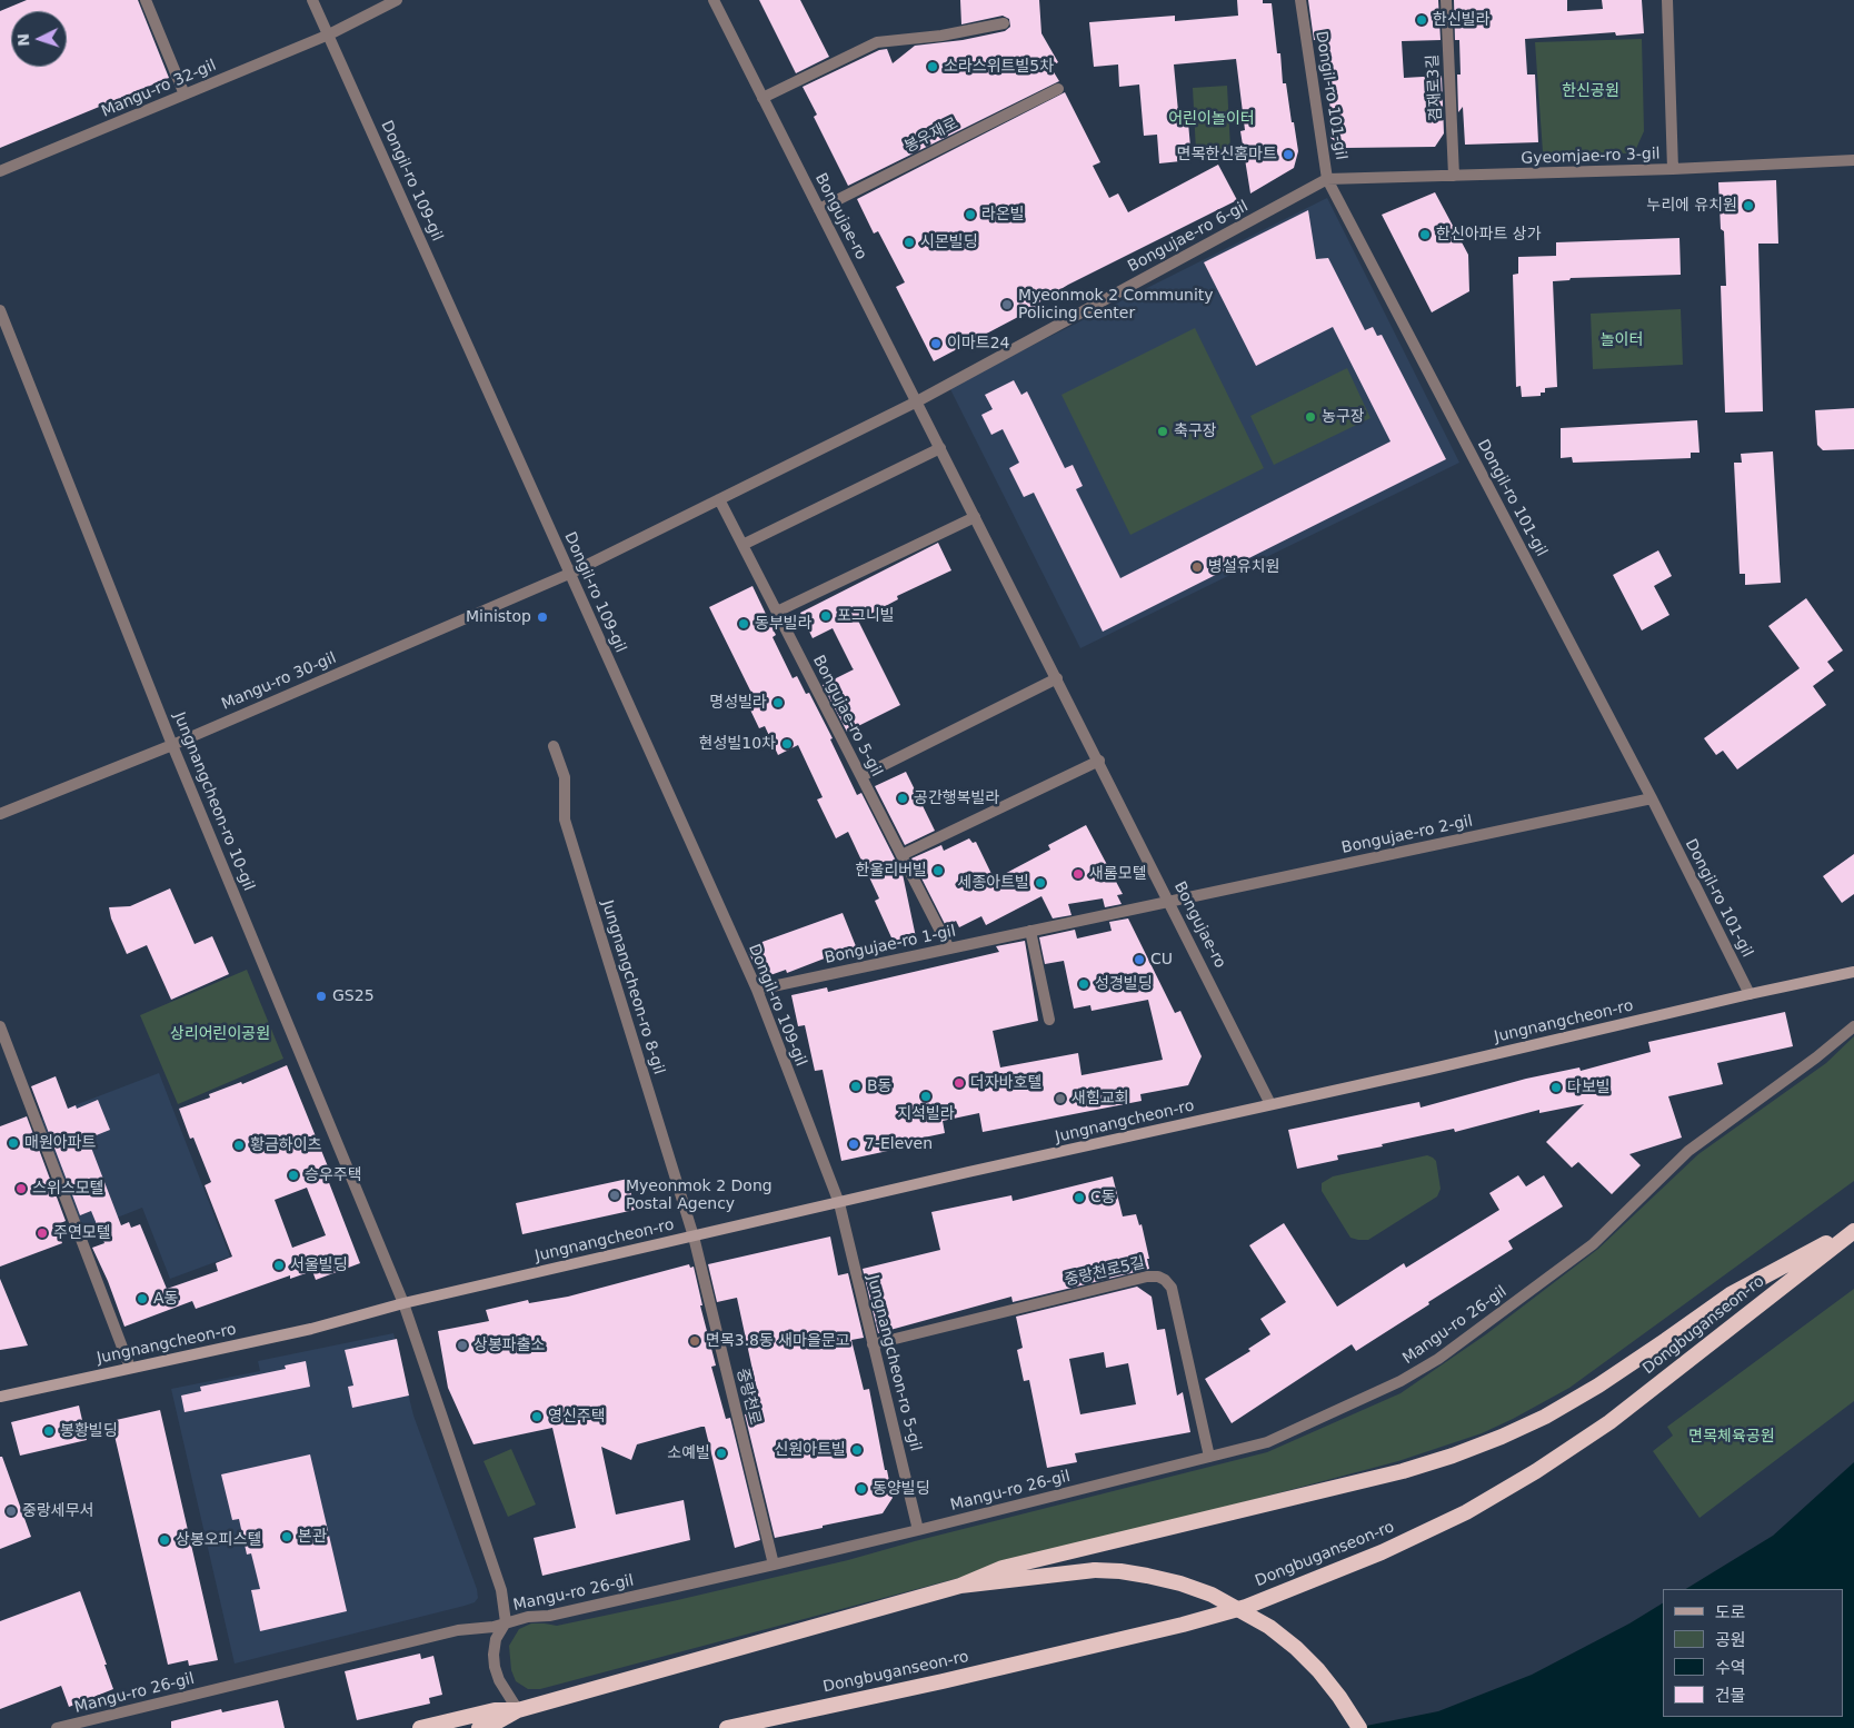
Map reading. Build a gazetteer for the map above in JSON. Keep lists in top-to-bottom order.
{
  "streets": {
    "highway": ["Dongbuganseon-ro"],
    "main road": ["Jungnangcheon-ro"],
    "street": [
      "겸재로3길",
      "Mangu-ro 32-gil",
      "Dongil-ro 101-gil",
      "봉우재로",
      "Gyeomjae-ro 3-gil",
      "Dongil-ro 109-gil",
      "Bongujae-ro",
      "Bongujae-ro 6-gil",
      "Mangu-ro 30-gil",
      "Bongujae-ro 5-gil",
      "Jungnangcheon-ro 10-gil",
      "Bongujae-ro 2-gil",
      "Bongujae-ro 1-gil",
      "Jungnangcheon-ro 8-gil",
      "중랑천로5길",
      "Mangu-ro 26-gil",
      "Jungnangcheon-ro 5-gil",
      "중랑천로"
    ]
  },
  "crossings": [
    ["겸재로3길", "Gyeomjae-ro 3-gil"],
    ["Mangu-ro 32-gil", "Dongil-ro 109-gil"],
    ["Dongil-ro 101-gil", "Gyeomjae-ro 3-gil"],
    ["Dongil-ro 101-gil", "Bongujae-ro 6-gil"],
    ["Dongil-ro 101-gil", "Bongujae-ro 2-gil"],
    ["Dongil-ro 101-gil", "Jungnangcheon-ro"],
    ["봉우재로", "Bongujae-ro"],
    ["Gyeomjae-ro 3-gil", "Bongujae-ro 6-gil"],
    ["Dongil-ro 109-gil", "Mangu-ro 30-gil"],
    ["Dongil-ro 109-gil", "Bongujae-ro 1-gil"],
    ["Dongil-ro 109-gil", "Jungnangcheon-ro"],
    ["Dongil-ro 109-gil", "Jungnangcheon-ro 5-gil"],
    ["Bongujae-ro", "Bongujae-ro 6-gil"],
    ["Bongujae-ro", "Bongujae-ro 2-gil"],
    ["Bongujae-ro", "Bongujae-ro 1-gil"],
    ["Bongujae-ro", "Jungnangcheon-ro"],
    ["Mangu-ro 30-gil", "Jungnangcheon-ro 10-gil"],
    ["Bongujae-ro 5-gil", "Bongujae-ro 1-gil"],
    ["Jungnangcheon-ro 10-gil", "Jungnangcheon-ro"],
    ["Bongujae-ro 2-gil", "Bongujae-ro 1-gil"],
    ["Jungnangcheon-ro 8-gil", "Jungnangcheon-ro"],
    ["Jungnangcheon-ro 8-gil", "중랑천로"],
    ["Jungnangcheon-ro", "Jungnangcheon-ro 5-gil"],
    ["Jungnangcheon-ro", "중랑천로"],
    ["중랑천로5길", "Mangu-ro 26-gil"],
    ["중랑천로5길", "Jungnangcheon-ro 5-gil"],
    ["Mangu-ro 26-gil", "Jungnangcheon-ro 5-gil"],
    ["Mangu-ro 26-gil", "중랑천로"]
  ],
  "parks": [
    "한신공원",
    "어린이놀이터",
    "놀이터",
    "상리어린이공원",
    "면목체육공원"
  ],
  "places": [
    "한신빌라",
    "소라스위트빌5차",
    "면목한신홈마트",
    "누리에 유치원",
    "라온빌",
    "한신아파트 상가",
    "시몬빌딩",
    "Myeonmok 2 Community Policing Center",
    "이마트24",
    "농구장",
    "축구장",
    "병설유치원",
    "포그니빌",
    "Ministop",
    "동부빌라",
    "명성빌라",
    "현성빌10차",
    "공간행복빌라",
    "한울리버빌",
    "새롬모텔",
    "세종아트빌",
    "CU",
    "성경빌딩",
    "GS25",
    "더자바호텔",
    "B동",
    "다보빌",
    "지석빌라",
    "새힘교회",
    "매원아파트",
    "7-Eleven",
    "황금하이츠",
    "승우주택",
    "스위스모텔",
    "Myeonmok 2 Dong Postal Agency",
    "C동",
    "주연모텔",
    "서울빌딩",
    "A동",
    "면목3.8동 새마을문고",
    "상봉파출소",
    "영신주택",
    "봉황빌딩",
    "신원아트빌",
    "소예빌",
    "동양빌딩",
    "중랑세무서",
    "본관",
    "상봉오피스텔"
  ],
  "legend": [
    "도로",
    "공원",
    "수역",
    "건물"
  ],
  "north": "left"
}
